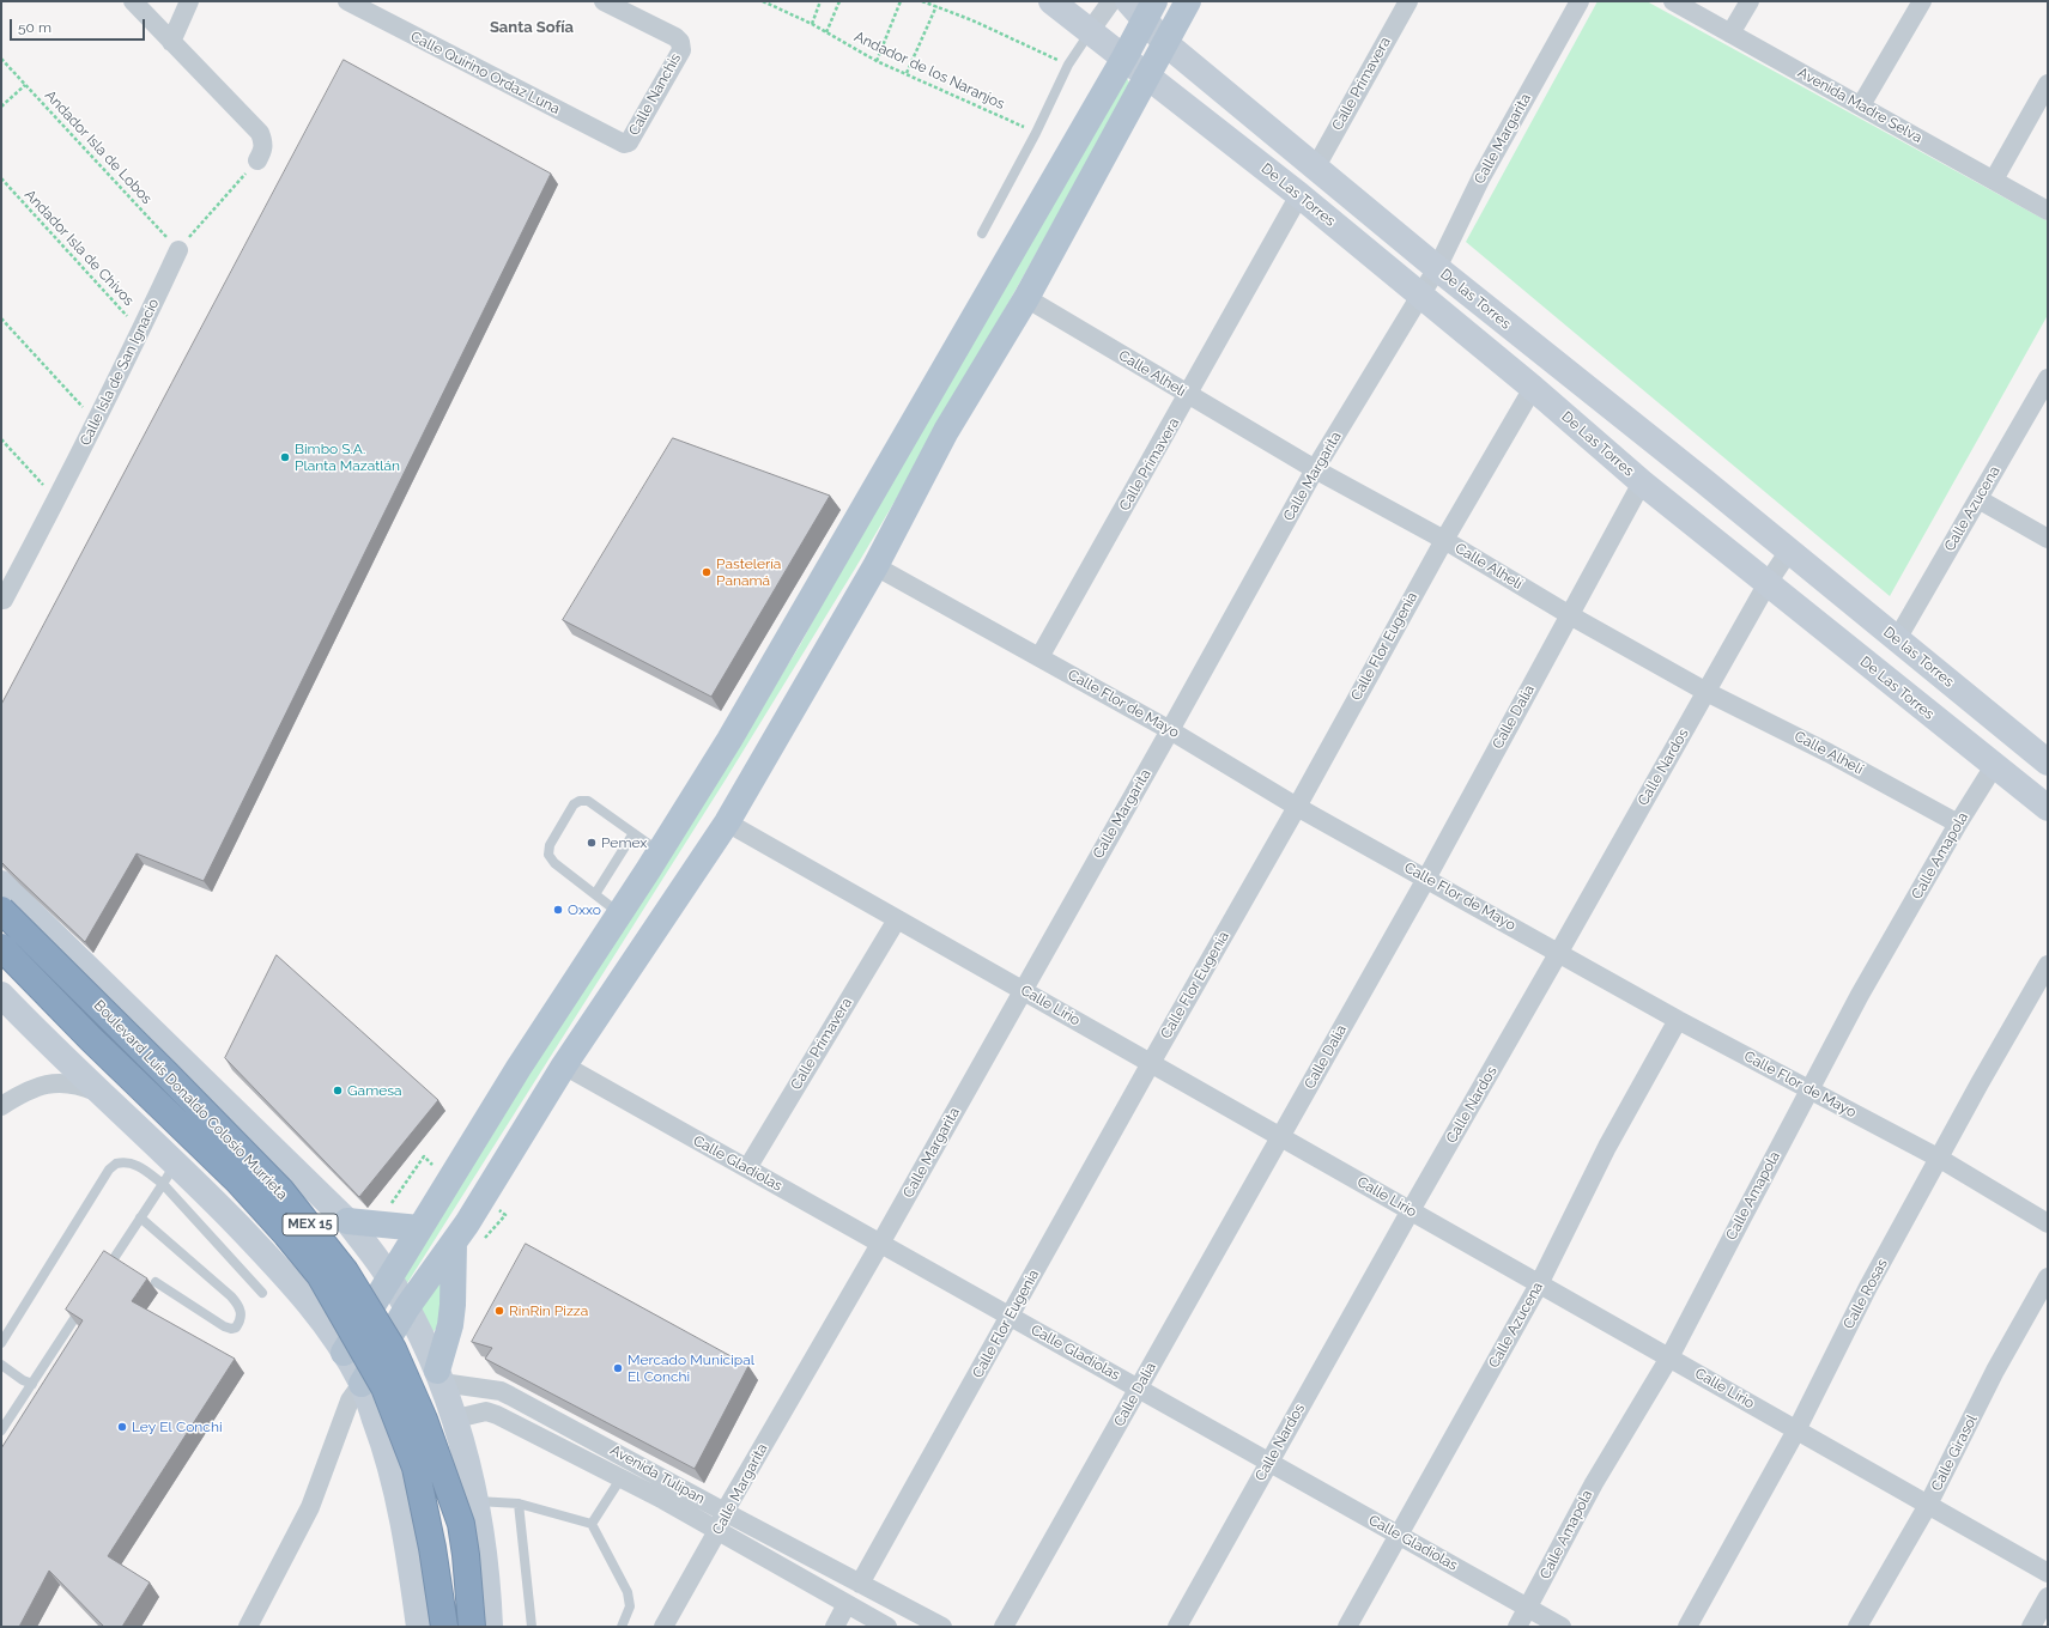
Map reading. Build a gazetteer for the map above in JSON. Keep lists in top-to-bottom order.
{
  "streets": {
    "highway": ["Boulevard Luis Donaldo Colosio Murrieta", "MEX 15"],
    "street": [
      "Calle Quirino Ordaz Luna",
      "Calle Primavera",
      "Calle Nanchis",
      "Avenida Madre Selva",
      "Calle Margarita",
      "De Las Torres",
      "De las Torres",
      "Calle Isla de San Ignacio",
      "Calle Alhelí",
      "Calle Azucena",
      "Calle Flor Eugenia",
      "Calle Flor de Mayo",
      "Calle Dalia",
      "Calle Nardos",
      "Calle Amapola",
      "Calle Lirio",
      "Calle Gladiolas",
      "Calle Rosas",
      "Calle Girasol",
      "Avenida Tulipan"
    ],
    "path": ["Andador de los Naranjos", "Andador Isla de Lobos", "Andador Isla de Chivos"]
  },
  "crossings": [
    ["Calle Quirino Ordaz Luna", "Calle Nanchis"],
    ["Calle Primavera", "De Las Torres"],
    ["Calle Primavera", "De las Torres"],
    ["Calle Primavera", "Calle Alhelí"],
    ["Calle Primavera", "Calle Flor de Mayo"],
    ["Calle Primavera", "Calle Lirio"],
    ["Calle Primavera", "Calle Gladiolas"],
    ["Calle Margarita", "De Las Torres"],
    ["Calle Margarita", "De las Torres"],
    ["Calle Margarita", "Calle Alhelí"],
    ["Calle Margarita", "Calle Flor de Mayo"],
    ["Calle Margarita", "Calle Lirio"],
    ["Calle Margarita", "Calle Gladiolas"],
    ["Calle Margarita", "Avenida Tulipan"],
    ["Andador Isla de Lobos", "Calle Isla de San Ignacio"],
    ["De Las Torres", "Calle Flor Eugenia"],
    ["De Las Torres", "Calle Dalia"],
    ["De Las Torres", "Calle Nardos"],
    ["De Las Torres", "Calle Amapola"],
    ["Andador Isla de Chivos", "Calle Isla de San Ignacio"],
    ["De las Torres", "Calle Azucena"],
    ["Calle Alhelí", "Calle Flor Eugenia"],
    ["Calle Alhelí", "Calle Dalia"],
    ["Calle Alhelí", "Calle Nardos"],
    ["Calle Alhelí", "Calle Amapola"],
    ["Calle Azucena", "Calle Flor de Mayo"],
    ["Calle Azucena", "Calle Lirio"],
    ["Calle Azucena", "Calle Gladiolas"],
    ["Calle Flor Eugenia", "Calle Flor de Mayo"],
    ["Calle Flor Eugenia", "Calle Lirio"],
    ["Calle Flor Eugenia", "Calle Gladiolas"],
    ["Calle Flor Eugenia", "Avenida Tulipan"],
    ["Calle Flor de Mayo", "Calle Dalia"],
    ["Calle Flor de Mayo", "Calle Nardos"],
    ["Calle Flor de Mayo", "Calle Amapola"],
    ["Calle Flor de Mayo", "Calle Rosas"],
    ["Calle Dalia", "Calle Lirio"],
    ["Calle Dalia", "Calle Gladiolas"],
    ["Calle Nardos", "Calle Lirio"],
    ["Calle Nardos", "Calle Gladiolas"],
    ["Calle Amapola", "Calle Lirio"],
    ["Calle Amapola", "Calle Gladiolas"],
    ["Calle Lirio", "Calle Rosas"],
    ["Calle Lirio", "Calle Girasol"],
    ["MEX 15", "Avenida Tulipan"]
  ],
  "districts": ["Santa Sofía"],
  "places": [
    "Bimbo S.A. Planta Mazatlán",
    "Pastelería Panamá",
    "Pemex",
    "Oxxo",
    "Gamesa",
    "RinRin Pizza",
    "Mercado Municipal El Conchi",
    "Ley El Conchi"
  ],
  "scale_bar": "50 m"
}
